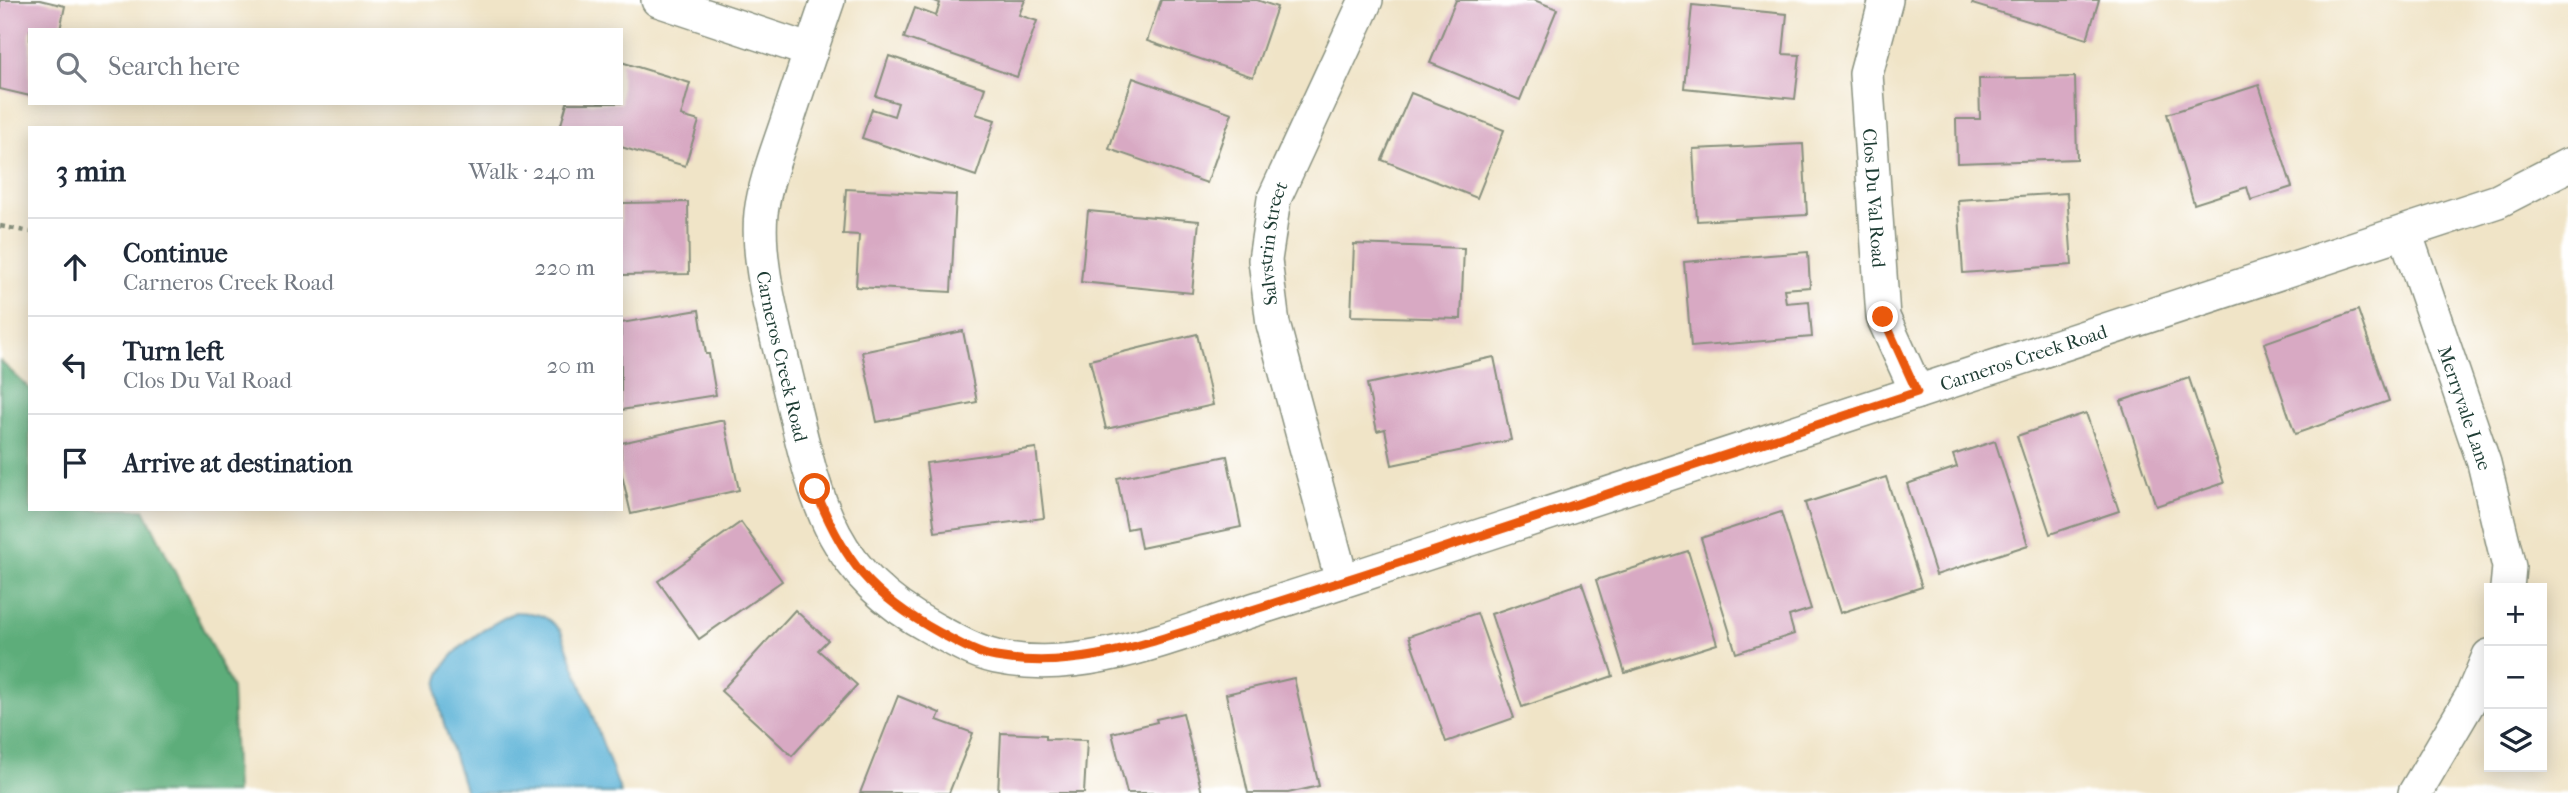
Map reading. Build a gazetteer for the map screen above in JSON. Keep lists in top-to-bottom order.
{
  "streets": {
    "street": [
      "Clos Du Val Road",
      "Salvstrin Street",
      "Carneros Creek Road",
      "Merryvale Lane"
    ]
  },
  "crossings": [
    ["Clos Du Val Road", "Carneros Creek Road"],
    ["Salvstrin Street", "Carneros Creek Road"],
    ["Carneros Creek Road", "Merryvale Lane"]
  ],
  "page": {
    "search": "Search here",
    "heading": ["3 min", "Walk · 240 m"],
    "list": [
      ["Continue", "Carneros Creek Road", "220 m"],
      ["Turn left", "Clos Du Val Road", "20 m"],
      "Arrive at destination"
    ],
    "map_buttons": ["+", "−"]
  }
}
